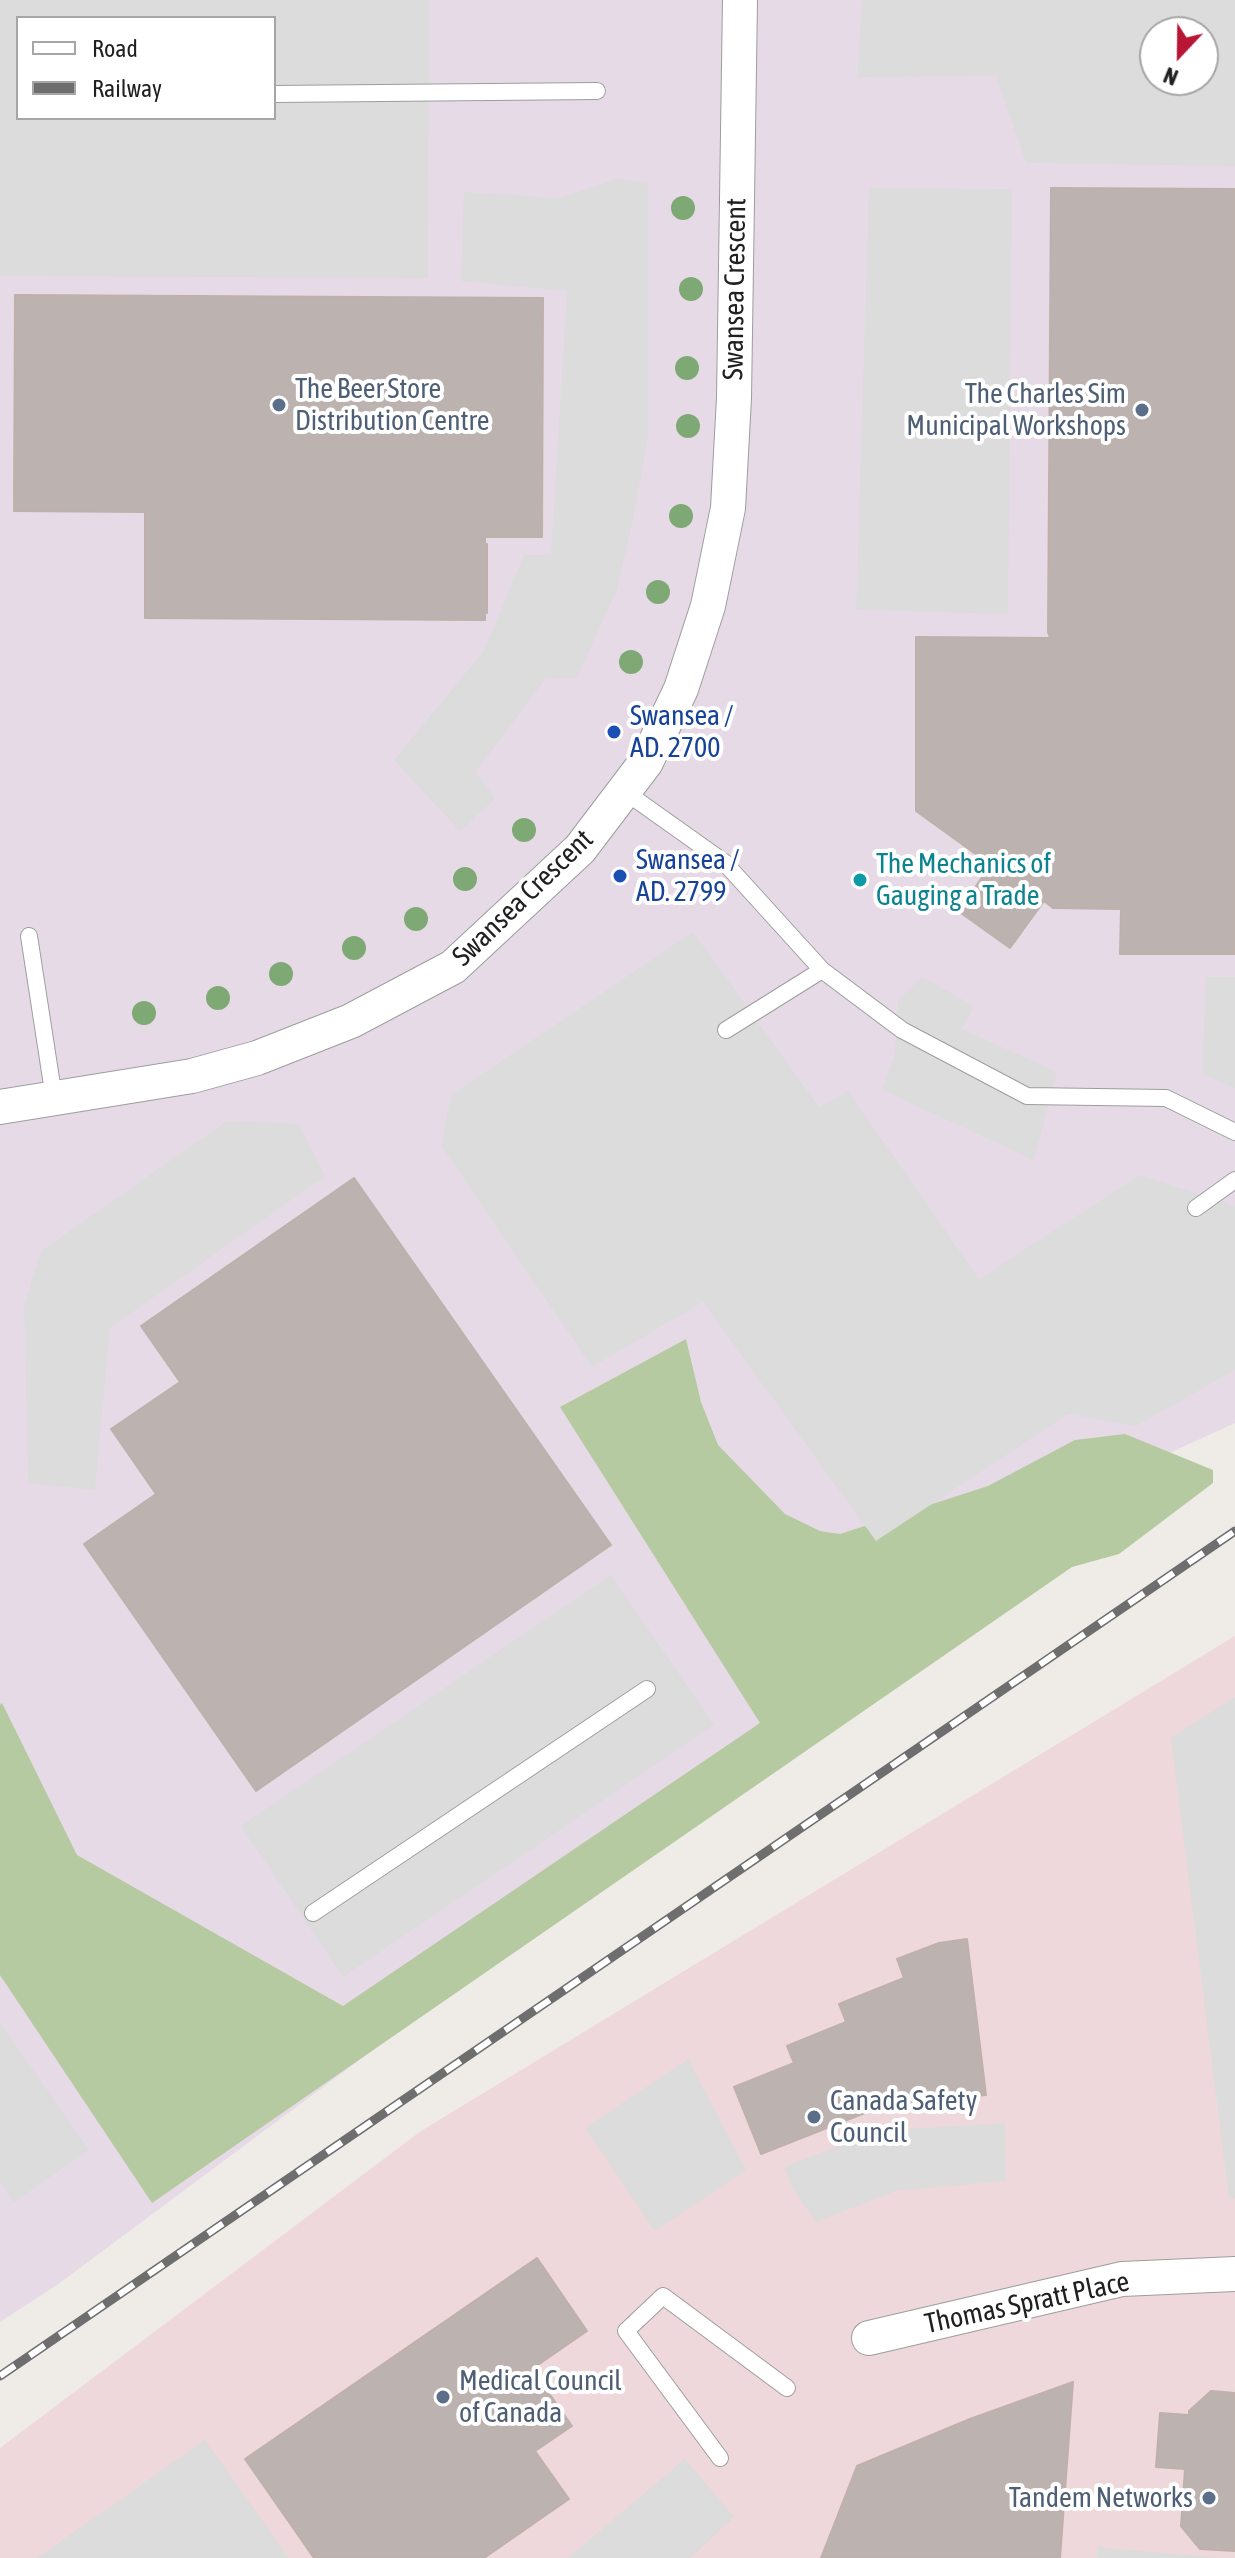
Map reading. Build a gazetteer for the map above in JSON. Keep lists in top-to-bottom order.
{
  "streets": {
    "street": ["Swansea Crescent", "Thomas Spratt Place"]
  },
  "places": [
    "The Beer Store Distribution Centre",
    "The Charles Sim Municipal Workshops",
    "Swansea / AD. 2700",
    "Swansea / AD. 2799",
    "The Mechanics of Gauging a Trade",
    "Canada Safety Council",
    "Medical Council of Canada",
    "Tandem Networks"
  ],
  "legend": ["Road", "Railway"],
  "north": "bottom"
}
